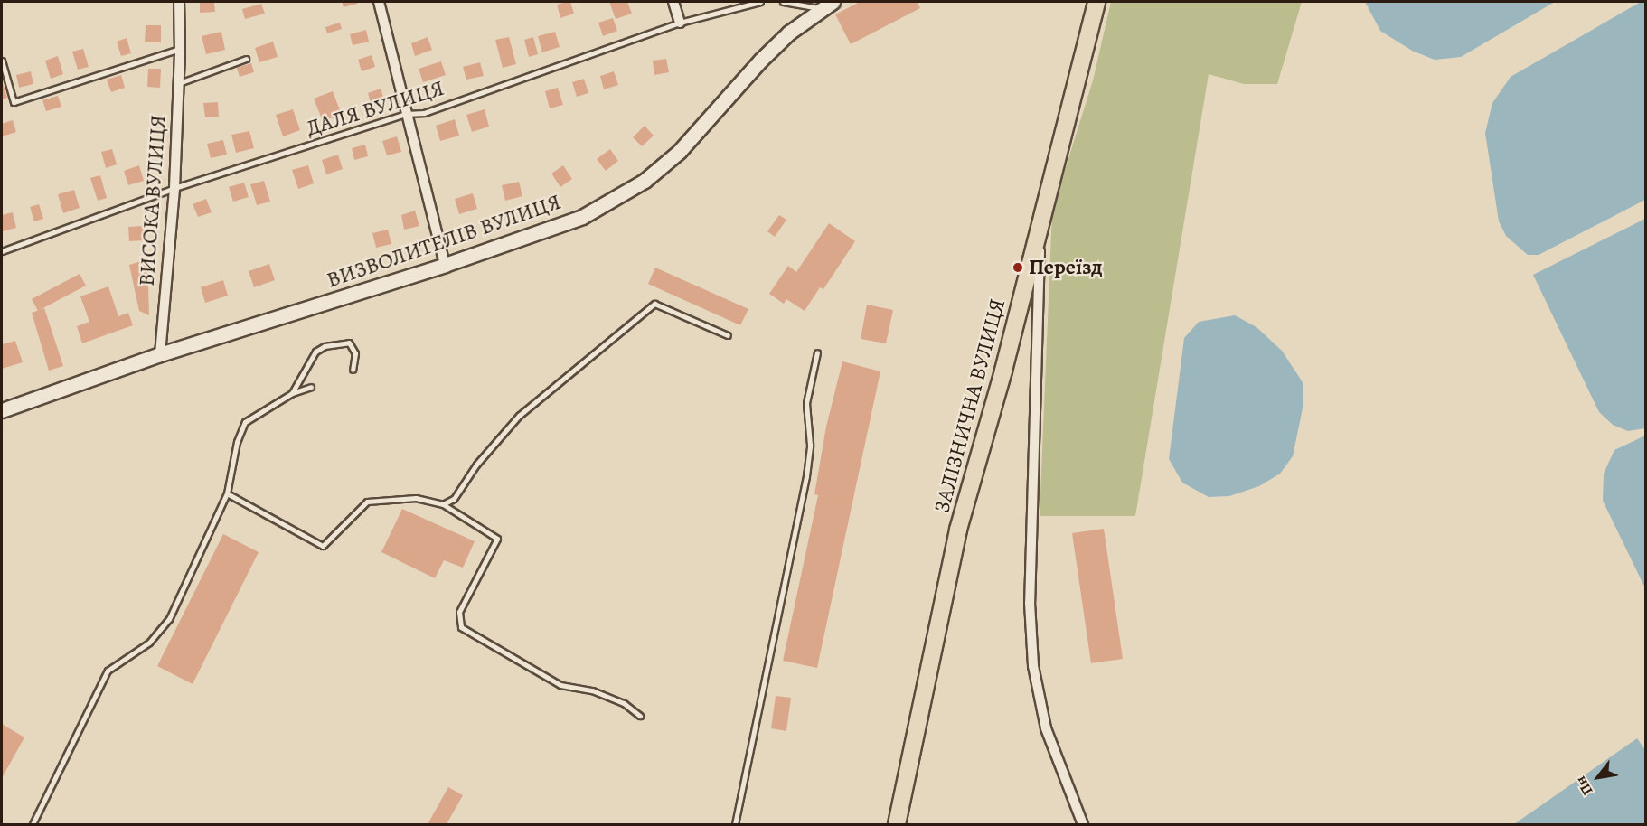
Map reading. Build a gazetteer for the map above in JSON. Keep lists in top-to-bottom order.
{
  "streets": {
    "main road": ["ЗАЛІЗНИЧНА ВУЛИЦЯ"],
    "street": ["ВИСОКА ВУЛИЦЯ", "ВИЗВОЛИТЕЛІВ ВУЛИЦЯ"],
    "lane": ["ДАЛЯ ВУЛИЦЯ"]
  },
  "crossings": [
    ["ДАЛЯ ВУЛИЦЯ", "ВИСОКА ВУЛИЦЯ"],
    ["ВИСОКА ВУЛИЦЯ", "ВИЗВОЛИТЕЛІВ ВУЛИЦЯ"]
  ],
  "places": ["Переїзд"],
  "north": "bottom left"
}
